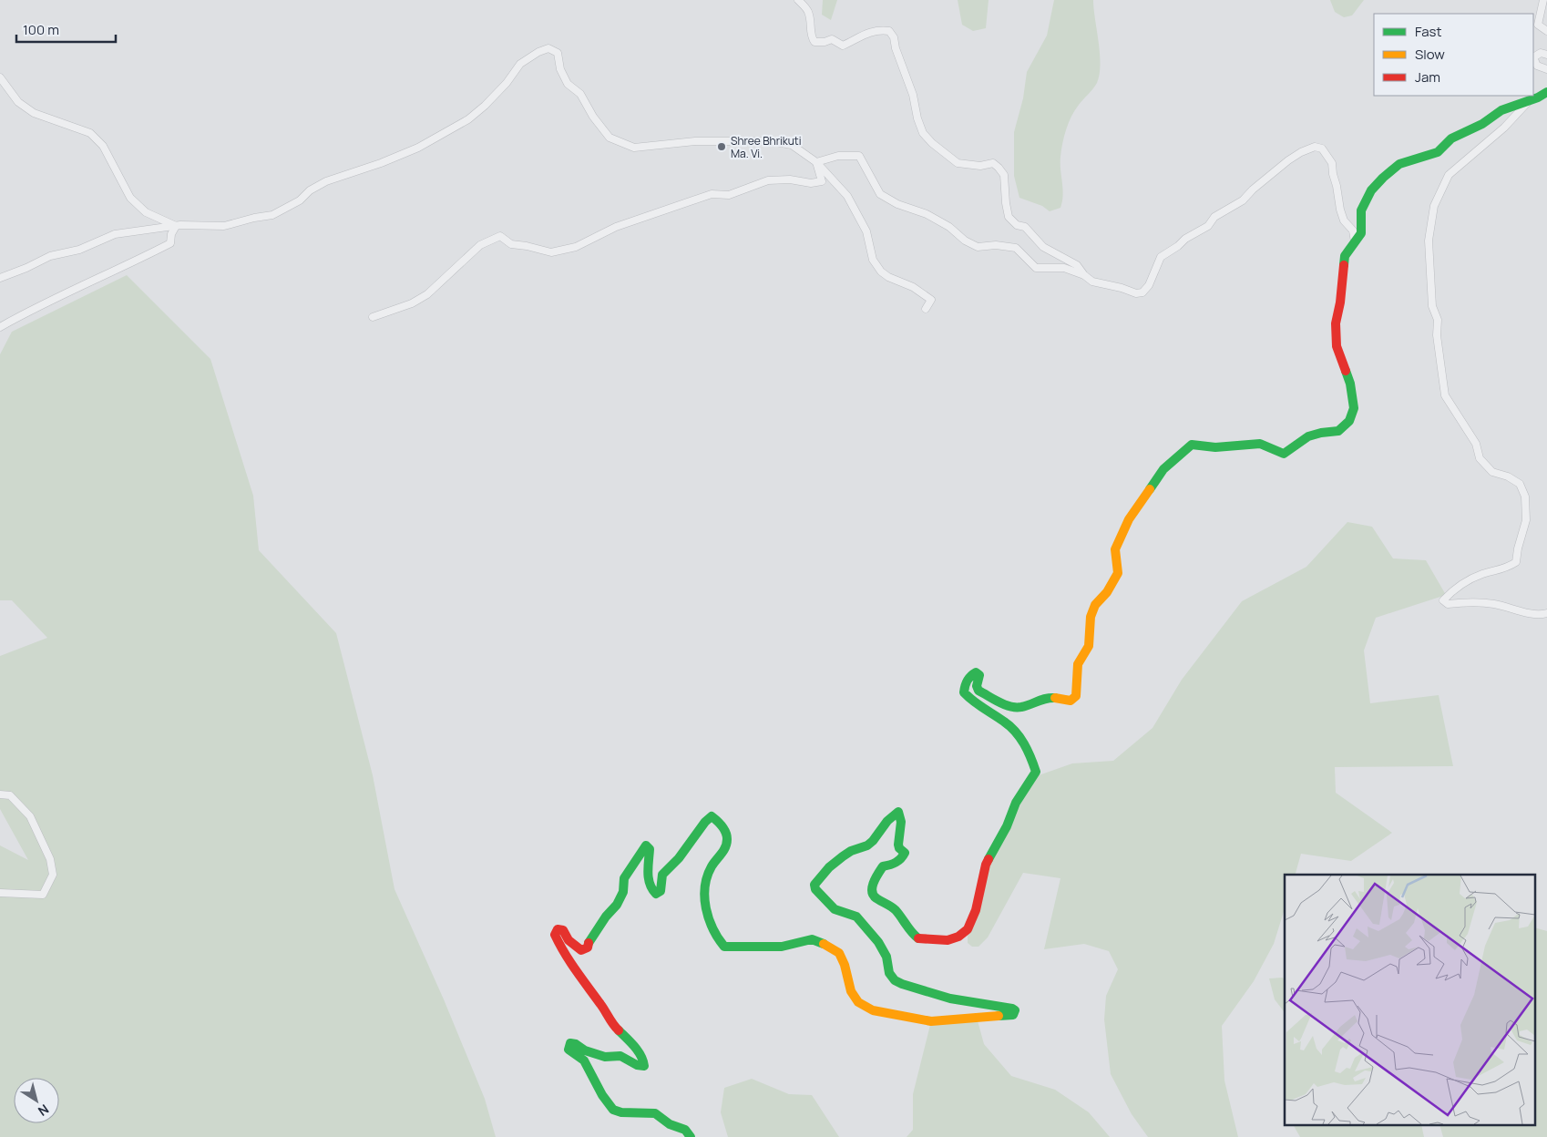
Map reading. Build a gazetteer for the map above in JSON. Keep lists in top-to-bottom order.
{
  "places": ["Shree Bhrikuti Ma. Vi."],
  "legend": ["Fast", "Slow", "Jam"],
  "scale_bar": "100 m",
  "north": "bottom right"
}
